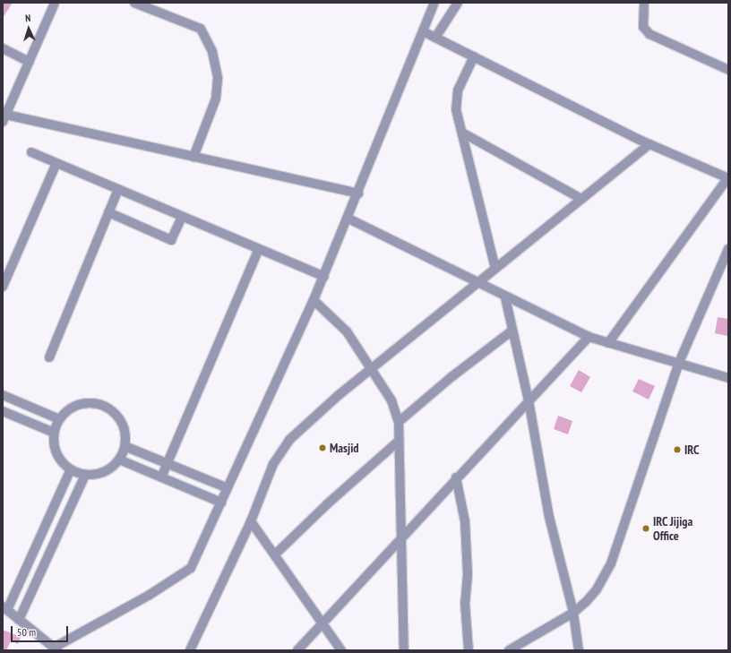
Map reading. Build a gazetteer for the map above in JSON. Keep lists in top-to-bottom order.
{
  "places": ["Masjid", "IRC", "IRC Jijiga Office"],
  "scale_bar": "50 m",
  "north": "top"
}
